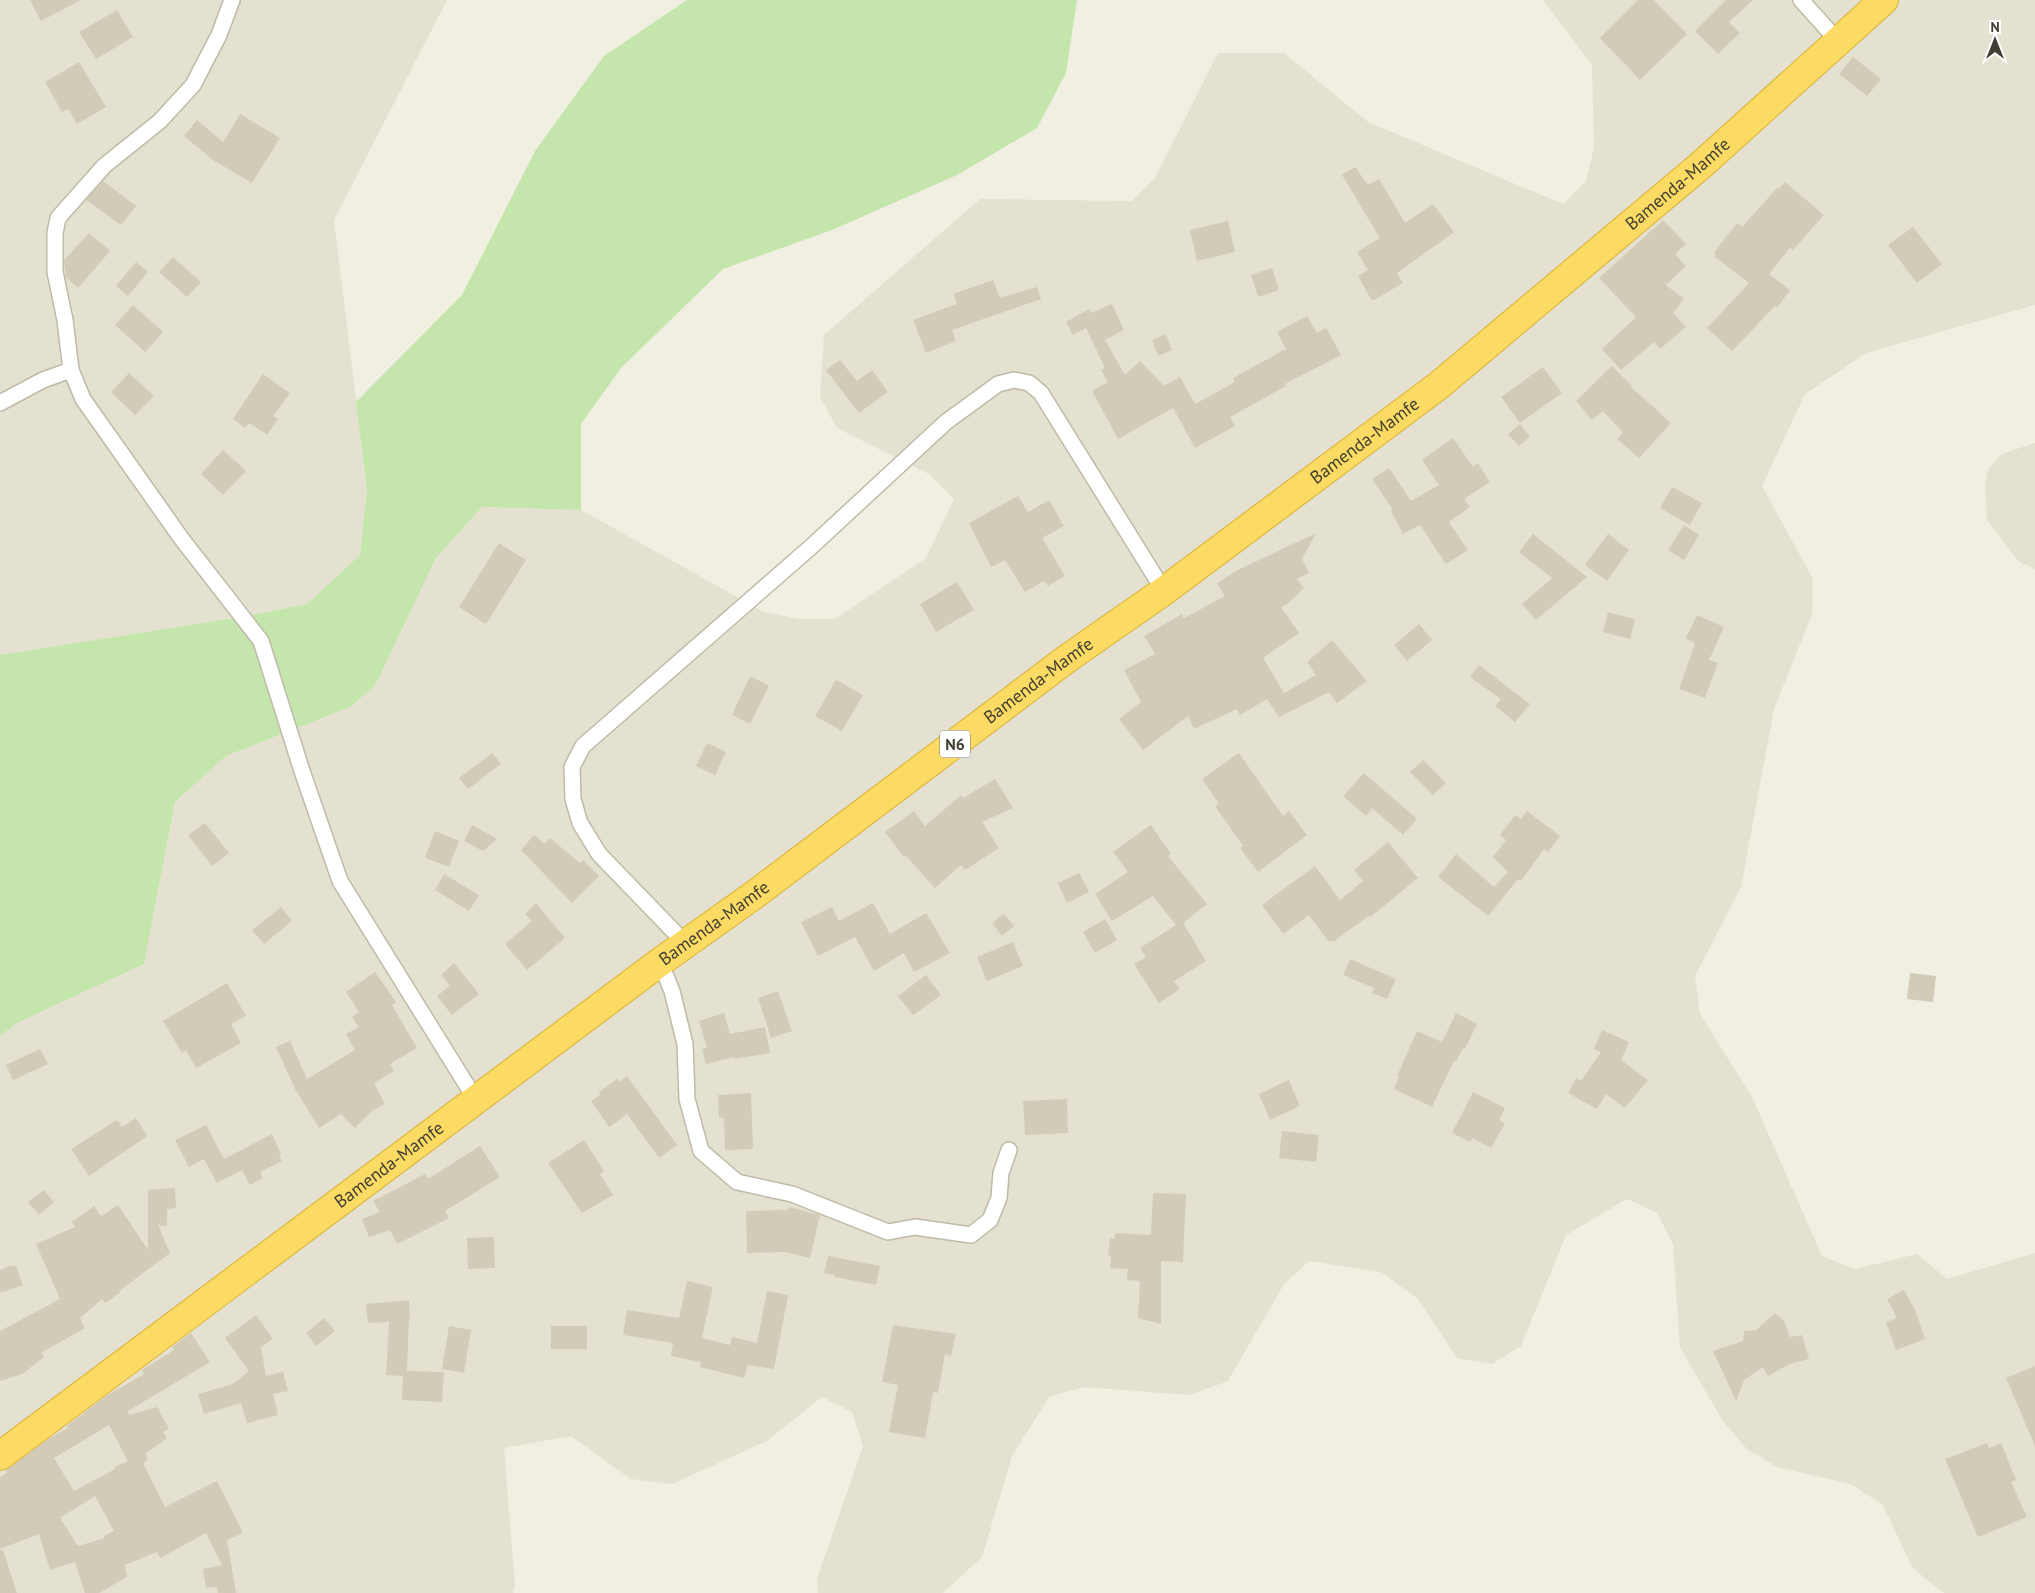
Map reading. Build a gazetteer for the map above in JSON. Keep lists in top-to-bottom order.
{
  "streets": {
    "highway": ["Bamenda-Mamfe", "N6"]
  },
  "north": "top"
}
